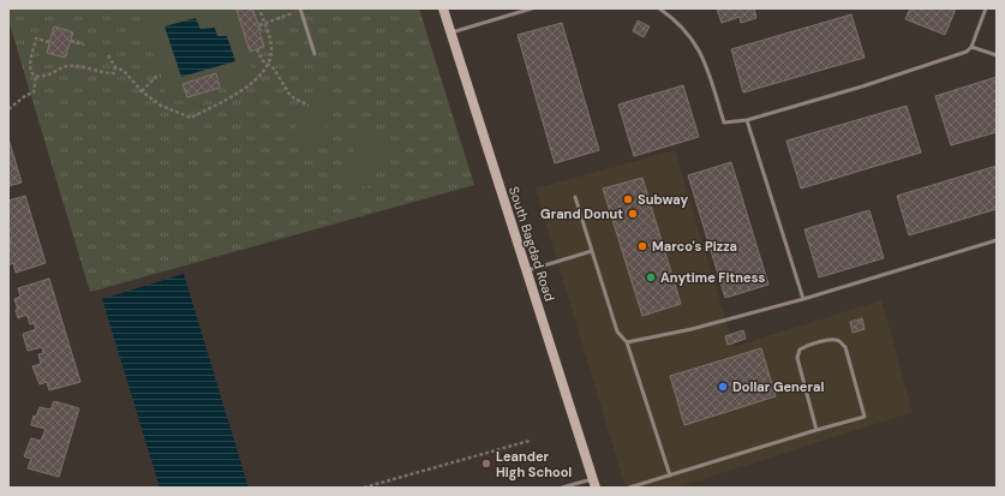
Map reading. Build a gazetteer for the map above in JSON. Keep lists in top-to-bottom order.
{
  "streets": {
    "main road": ["South Bagdad Road"]
  },
  "places": [
    "Subway",
    "Grand Donut",
    "Marco's Pizza",
    "Anytime Fitness",
    "Dollar General",
    "Leander High School"
  ]
}
